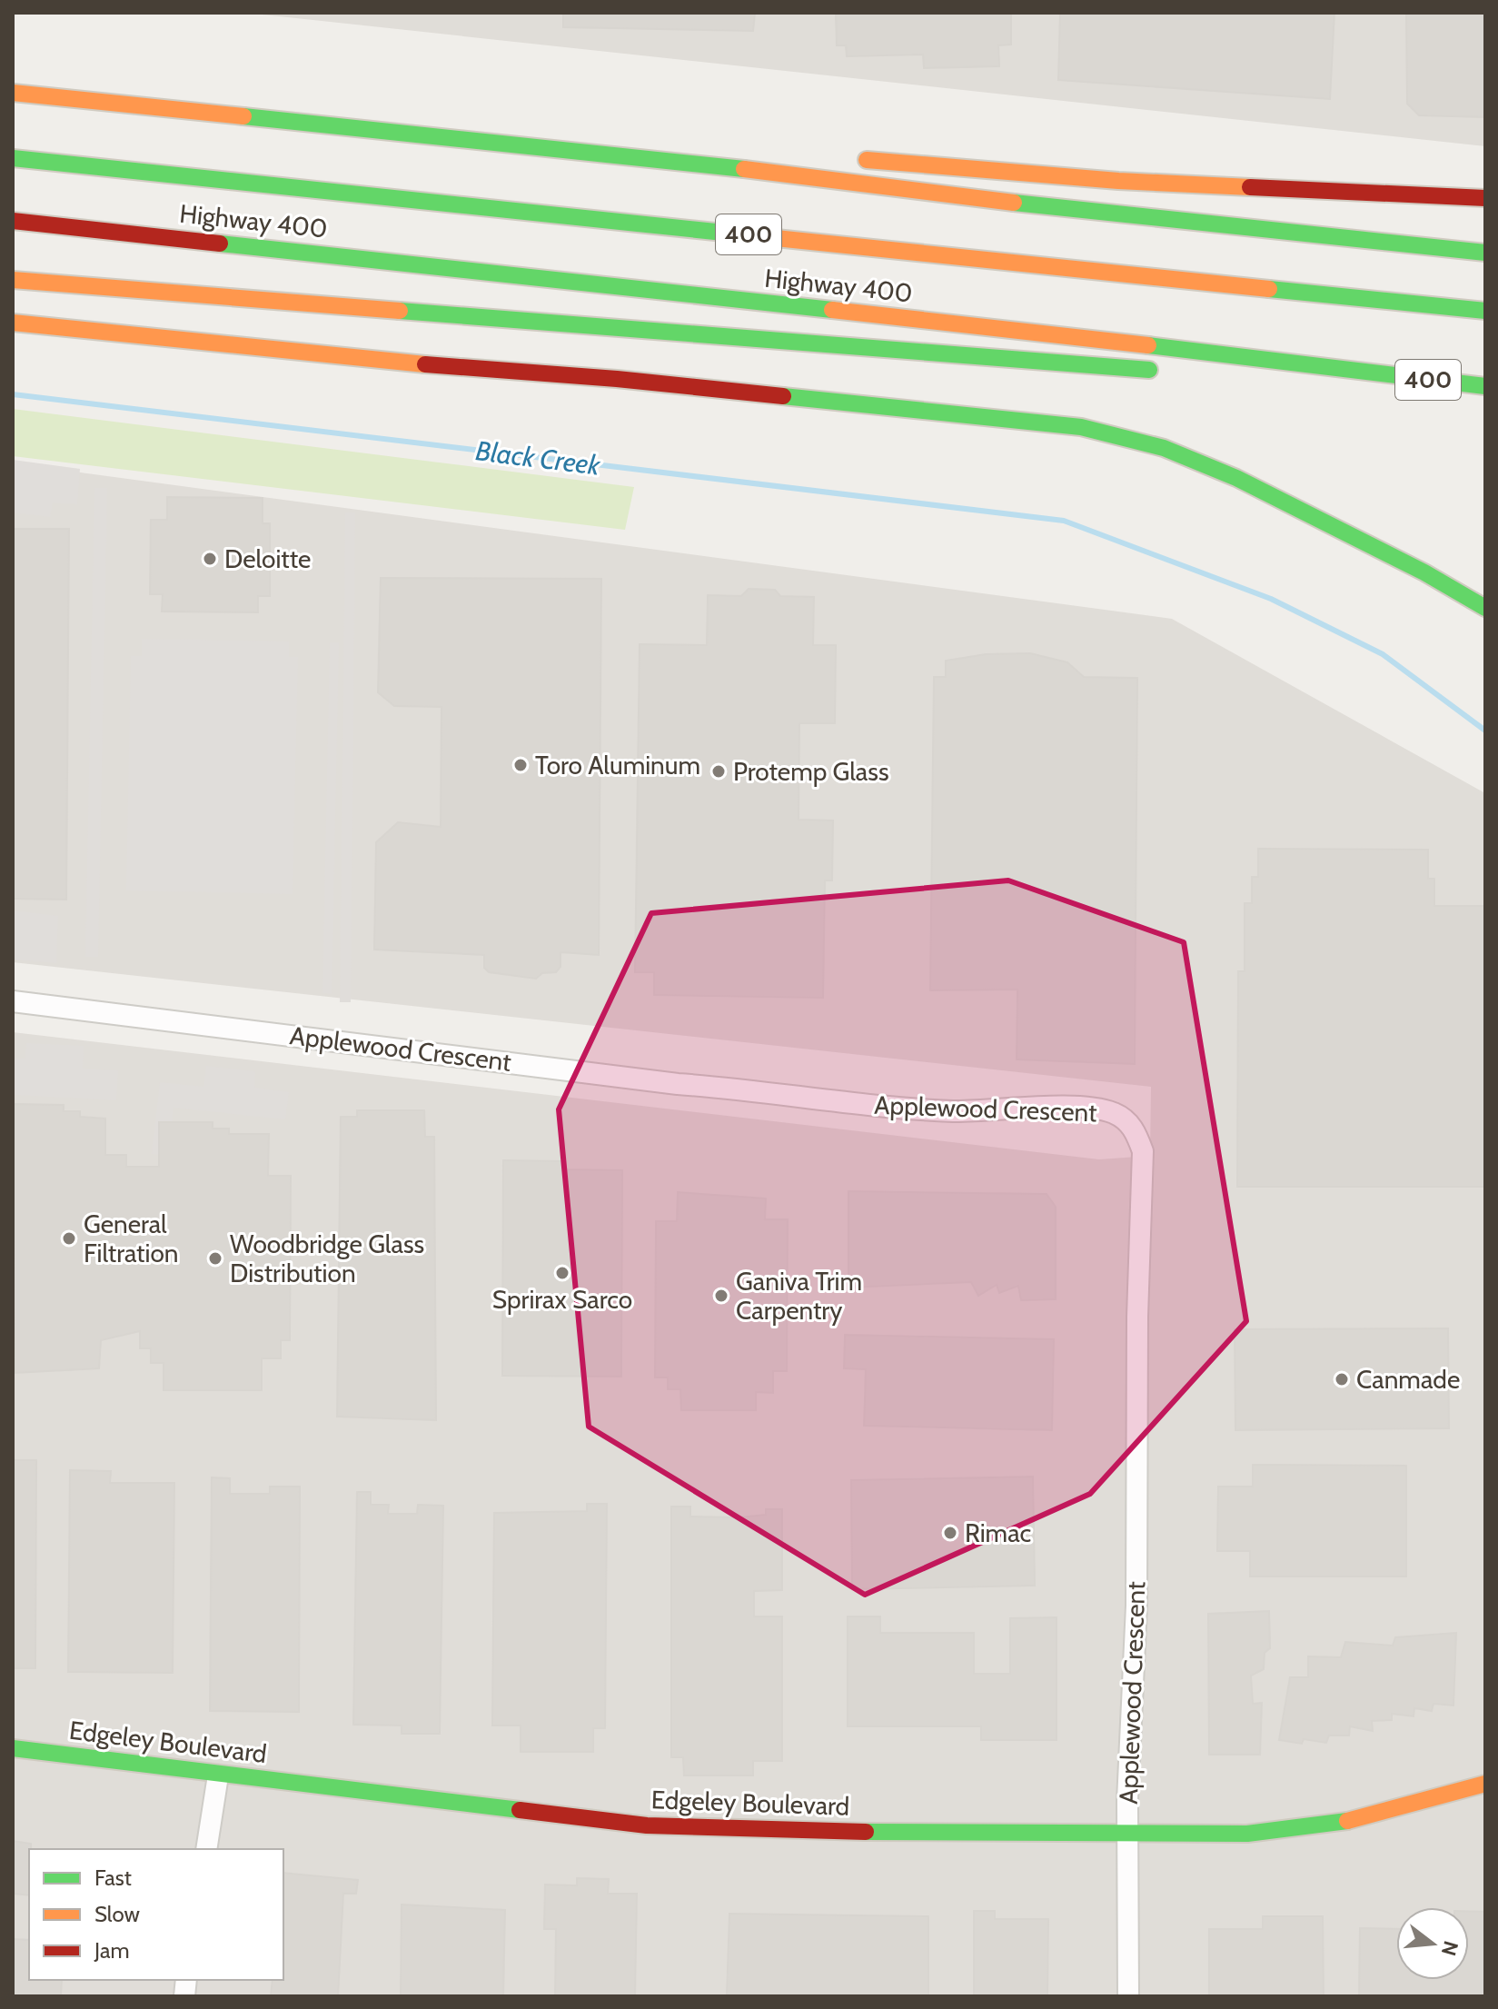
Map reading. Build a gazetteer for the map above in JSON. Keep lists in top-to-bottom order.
{
  "streets": {
    "main road": ["Highway 400", "400", "Edgeley Boulevard"],
    "street": ["Applewood Crescent"]
  },
  "crossings": [
    ["Applewood Crescent", "Edgeley Boulevard"]
  ],
  "water": ["Black Creek"],
  "places": [
    "Deloitte",
    "Toro Aluminum",
    "Protemp Glass",
    "General Filtration",
    "Woodbridge Glass Distribution",
    "Sprirax Sarco",
    "Ganiva Trim Carpentry",
    "Canmade",
    "Rimac"
  ],
  "legend": ["Fast", "Slow", "Jam"],
  "north": "right"
}
